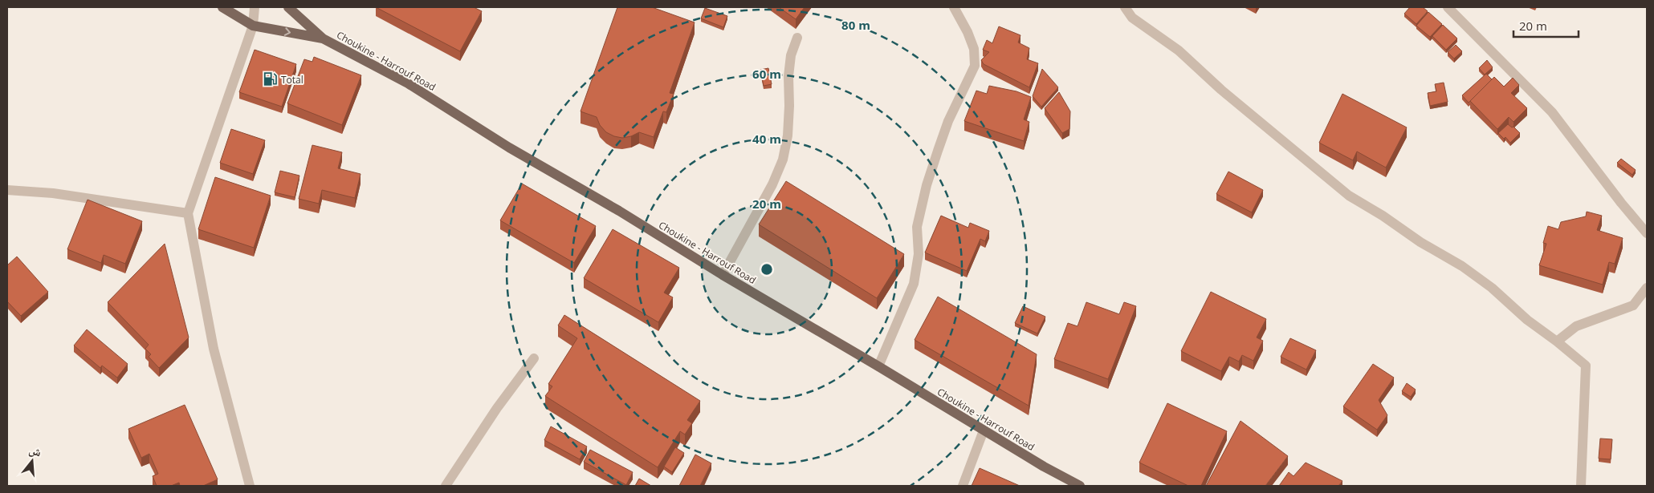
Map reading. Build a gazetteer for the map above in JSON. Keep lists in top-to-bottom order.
{
  "streets": {
    "main road": ["Choukine - Harrouf Road"]
  },
  "places": {
    "fuel station": ["Total"]
  },
  "scale_bar": "20 m",
  "north": "top",
  "rings": [
    "80 m",
    "60 m",
    "40 m",
    "20 m"
  ]
}
